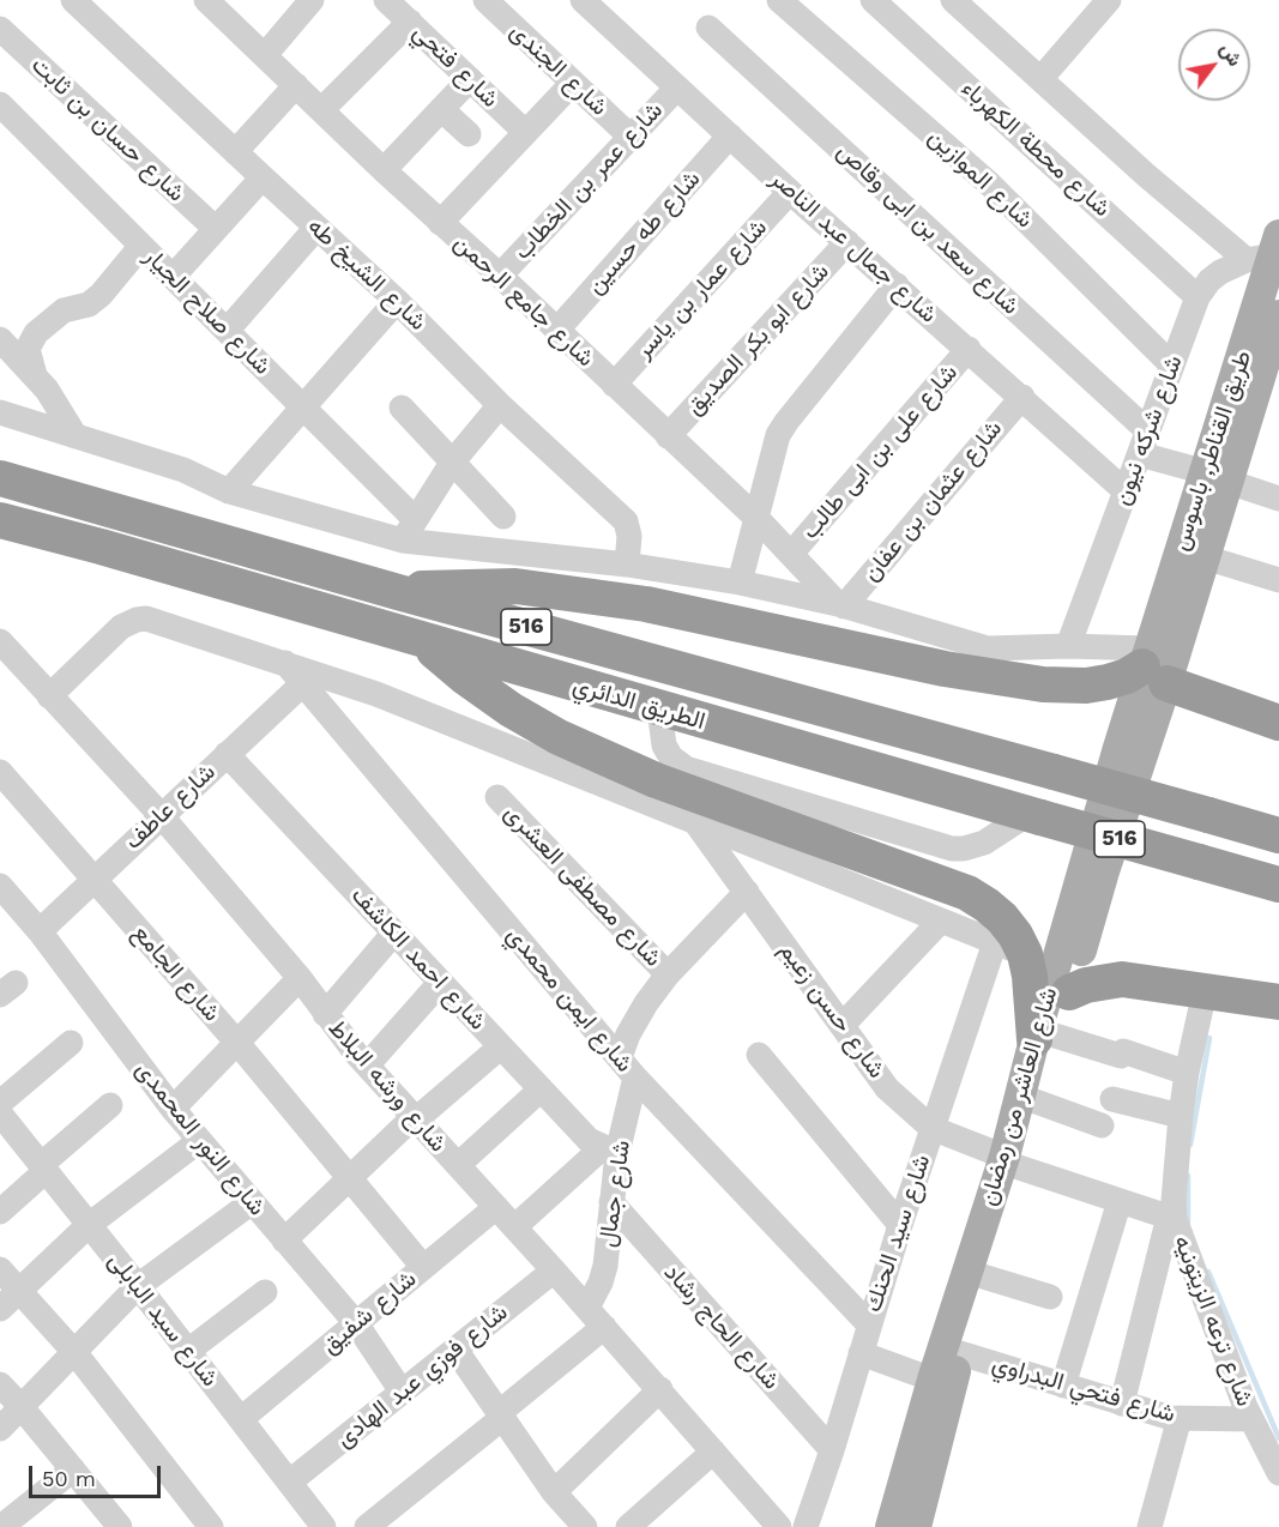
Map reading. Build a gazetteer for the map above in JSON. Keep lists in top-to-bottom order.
{
  "streets": {
    "highway": ["516", "الطريق الدائري"],
    "main road": ["طريق القناطر, باسوس", "شارع العاشر من رمضان"],
    "street": [
      "شارع فتحي",
      "شارع الجندى",
      "شارع حسان بن ثابت",
      "شارع محطة الكهرباء",
      "شارع الموازين",
      "شارع عمر بن الخطاب",
      "شارع سعد بن ابى وقاص",
      "شارع طه حسين",
      "شارع جمال عبد الناصر",
      "شارع الشيخ طه",
      "شارع عمار بن ياسر",
      "شارع جامع الرحمن",
      "شارع صلاح الجيار",
      "شارع ابو بكر الصديق",
      "شارع شركه نيون",
      "شارع على بن ابى طالب",
      "شارع عثمان بن عفان",
      "شارع عاطف",
      "شارع مصطفى العشرى",
      "شارع احمد الكاشف",
      "شارع الجامع",
      "شارع ايمن محمدي",
      "شارع حسن زعيم",
      "شارع ورشه البلاط",
      "شارع النور المحمدى",
      "شارع جمال",
      "شارع سيد الحنك",
      "شارع شفيق",
      "شارع سيد البابلى",
      "شارع ترعه الزيتونيه",
      "شارع الحاج رشاد",
      "شارع فوزي عبد الهادى",
      "شارع فتحي البدراوي"
    ]
  },
  "crossings": [
    ["شارع الجندى", "شارع عمر بن الخطاب"],
    ["شارع محطة الكهرباء", "شارع شركه نيون"],
    ["شارع الموازين", "شارع شركه نيون"],
    ["شارع عمر بن الخطاب", "شارع جمال عبد الناصر"],
    ["شارع عمر بن الخطاب", "شارع جامع الرحمن"],
    ["شارع سعد بن ابى وقاص", "شارع شركه نيون"],
    ["شارع طه حسين", "شارع جمال عبد الناصر"],
    ["شارع طه حسين", "شارع جامع الرحمن"],
    ["شارع جمال عبد الناصر", "شارع عمار بن ياسر"],
    ["شارع جمال عبد الناصر", "شارع ابو بكر الصديق"],
    ["شارع جمال عبد الناصر", "شارع شركه نيون"],
    ["شارع جمال عبد الناصر", "شارع على بن ابى طالب"],
    ["شارع جمال عبد الناصر", "شارع عثمان بن عفان"],
    ["شارع عمار بن ياسر", "شارع جامع الرحمن"],
    ["شارع جامع الرحمن", "شارع ابو بكر الصديق"],
    ["شارع جامع الرحمن", "شارع على بن ابى طالب"],
    ["شارع جامع الرحمن", "شارع عثمان بن عفان"],
    ["شارع شركه نيون", "طريق القناطر, باسوس"],
    ["طريق القناطر, باسوس", "شارع العاشر من رمضان"],
    ["شارع عاطف", "شارع احمد الكاشف"],
    ["شارع عاطف", "شارع الجامع"],
    ["شارع عاطف", "شارع ايمن محمدي"],
    ["شارع عاطف", "شارع ورشه البلاط"],
    ["شارع عاطف", "شارع النور المحمدى"],
    ["شارع احمد الكاشف", "شارع جمال"],
    ["شارع الجامع", "شارع شفيق"],
    ["شارع ايمن محمدي", "شارع جمال"],
    ["شارع ايمن محمدي", "شارع سيد الحنك"],
    ["شارع حسن زعيم", "شارع العاشر من رمضان"],
    ["شارع حسن زعيم", "شارع سيد الحنك"],
    ["شارع حسن زعيم", "شارع ترعه الزيتونيه"],
    ["شارع ورشه البلاط", "شارع جمال"],
    ["شارع ورشه البلاط", "شارع شفيق"],
    ["شارع ورشه البلاط", "شارع فوزي عبد الهادى"],
    ["شارع العاشر من رمضان", "شارع فتحي البدراوي"],
    ["شارع النور المحمدى", "شارع شفيق"],
    ["شارع النور المحمدى", "شارع فوزي عبد الهادى"],
    ["شارع جمال", "شارع الحاج رشاد"],
    ["شارع سيد الحنك", "شارع الحاج رشاد"],
    ["شارع شفيق", "شارع سيد البابلى"],
    ["شارع سيد البابلى", "شارع فوزي عبد الهادى"],
    ["شارع ترعه الزيتونيه", "شارع فتحي البدراوي"]
  ],
  "scale_bar": "50 m",
  "north": "top right"
}
